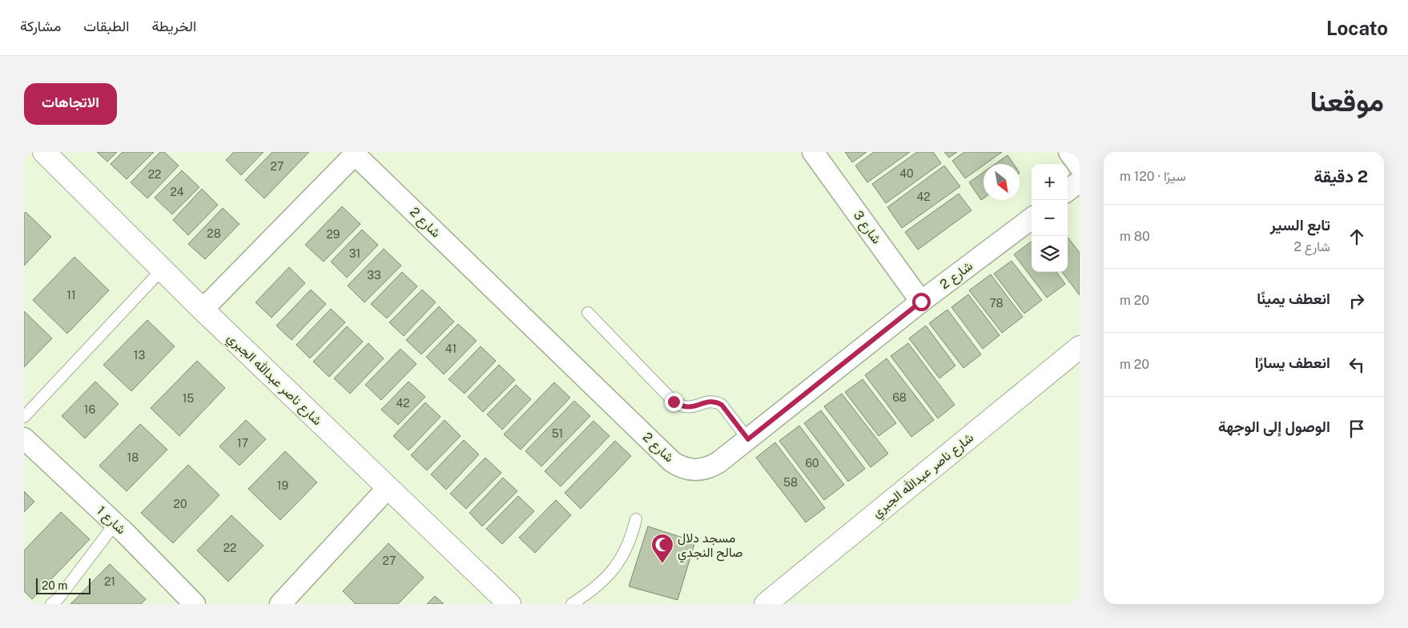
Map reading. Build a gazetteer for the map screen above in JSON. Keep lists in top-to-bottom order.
{
  "streets": {
    "street": [
      "شارع 2",
      "شارع 3",
      "شارع ناصر عبدالله الجبري",
      "شارع 1"
    ]
  },
  "crossings": [
    ["شارع 2", "شارع 3"],
    ["شارع 2", "شارع ناصر عبدالله الجبري"]
  ],
  "places": {
    "mosque": ["مسجد دلال صالح النجدي"]
  },
  "house_numbers": [
    "27",
    "40",
    "22",
    "24",
    "42",
    "28",
    "29",
    "31",
    "33",
    "11",
    "78",
    "41",
    "13",
    "68",
    "15",
    "42",
    "16",
    "51",
    "17",
    "18",
    "60",
    "58",
    "19",
    "20",
    "22",
    "27",
    "21"
  ],
  "scale_bar": "20 m",
  "north": "bottom right",
  "page": {
    "header": "Locato",
    "nav": ["الخريطة", "الطبقات", "مشاركة"],
    "title": "موقعنا",
    "buttons": "الاتجاهات",
    "heading": ["2 دقيقة", "سيرًا · 120 m"],
    "map_buttons": ["+", "−"],
    "list": [
      ["تابع السير", "شارع 2", "80 m"],
      ["انعطف يمينًا", "20 m"],
      ["انعطف يسارًا", "20 m"],
      "الوصول إلى الوجهة"
    ],
    "scale": "20 m"
  }
}
